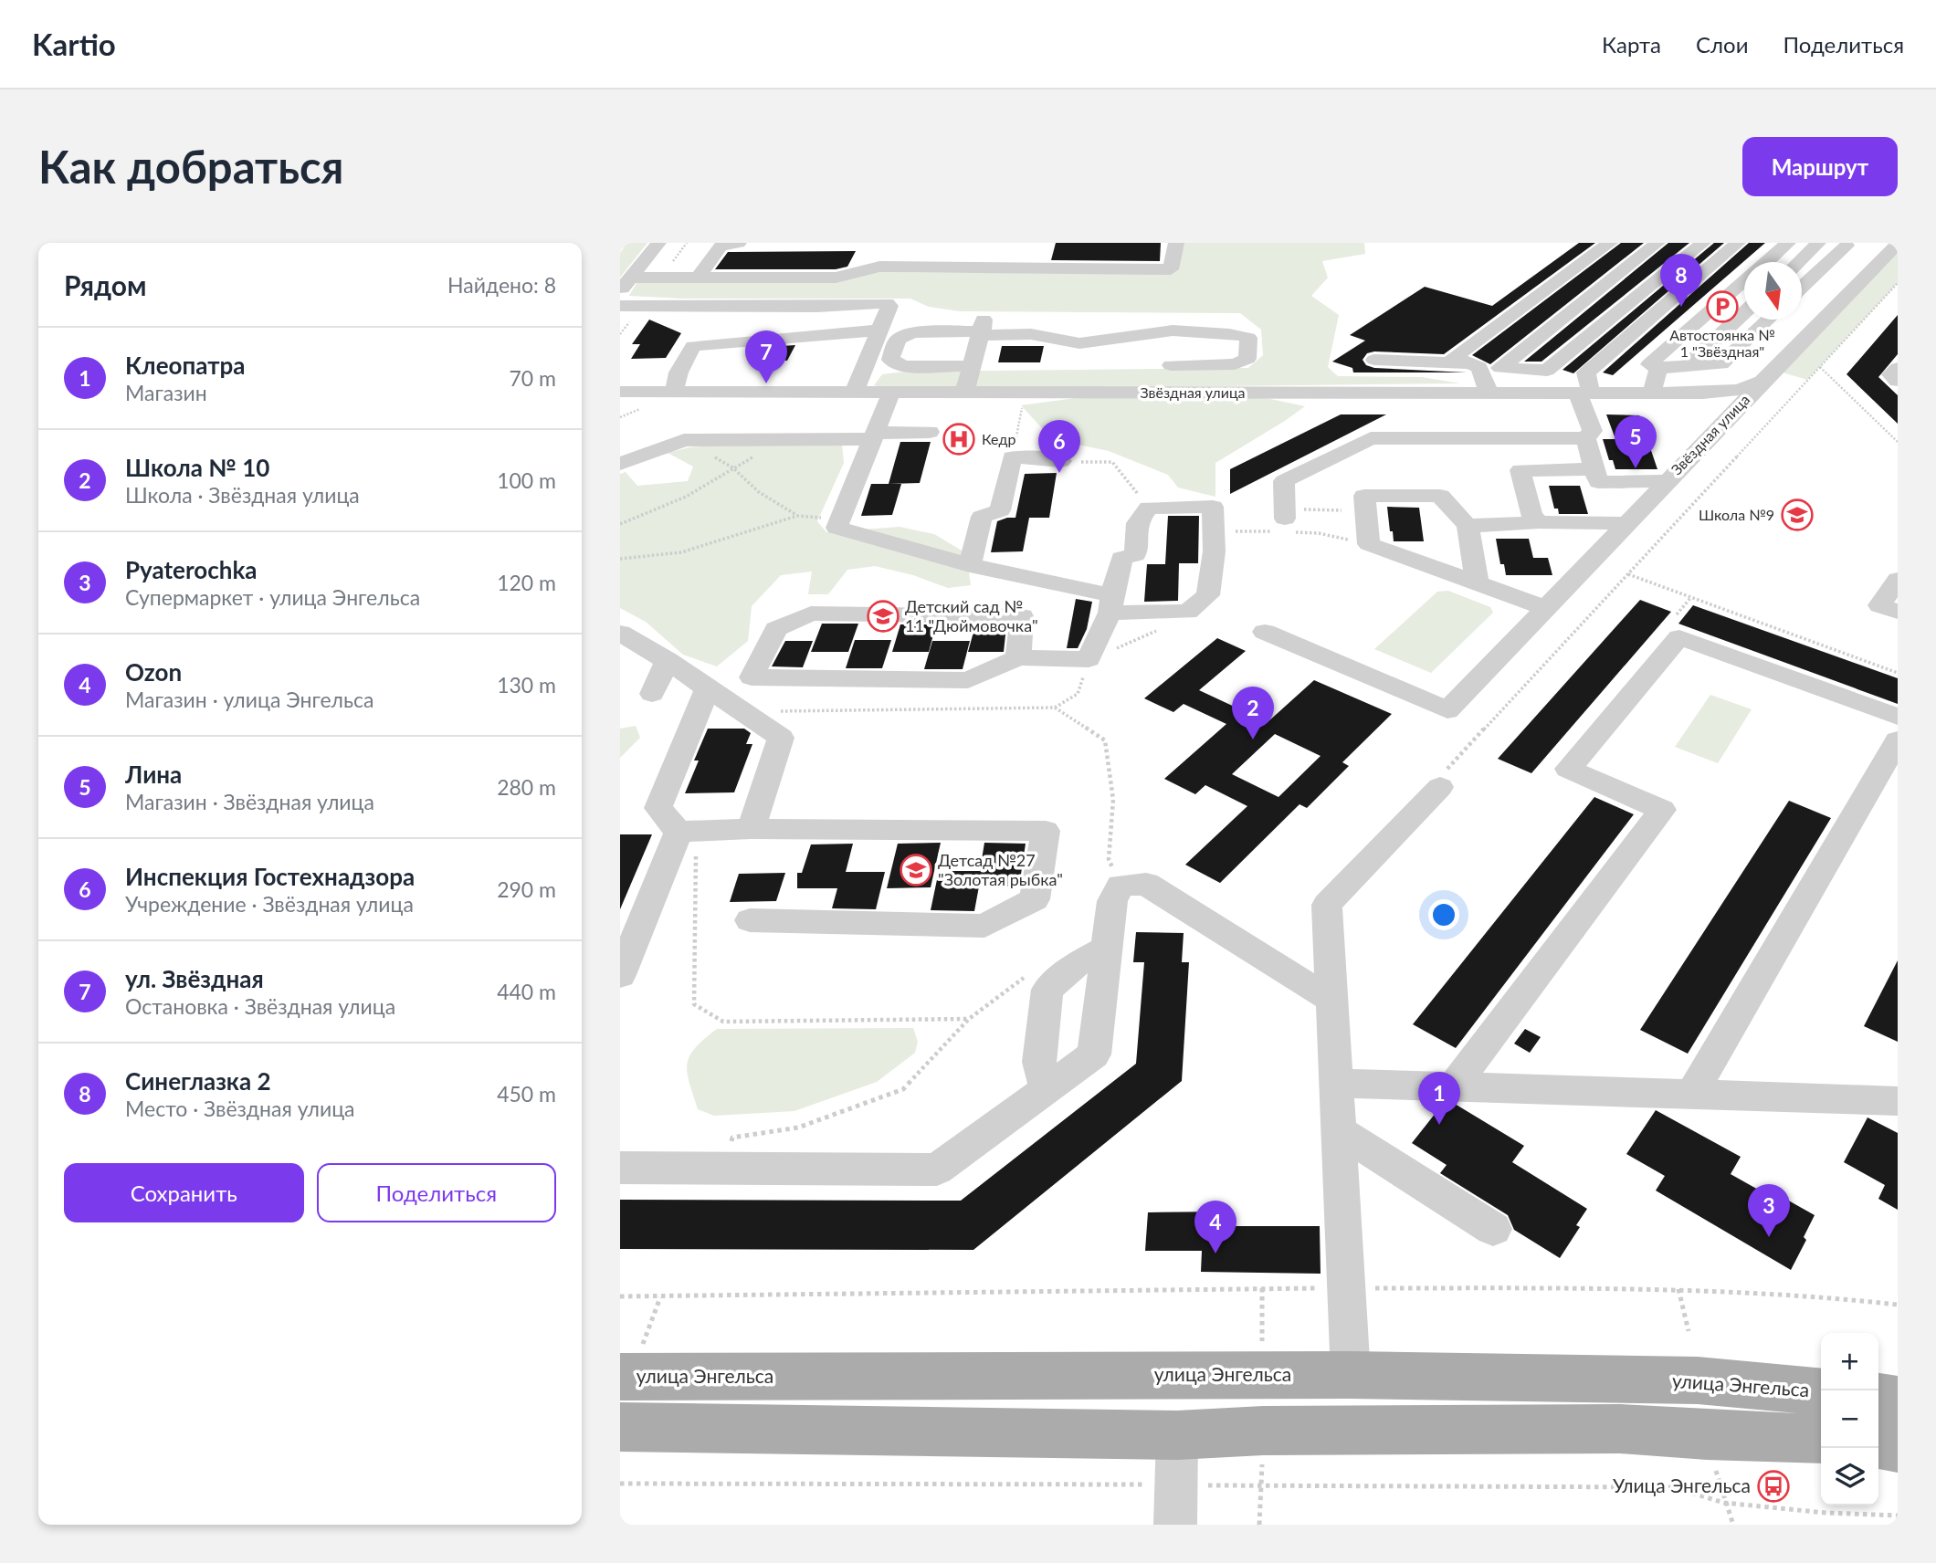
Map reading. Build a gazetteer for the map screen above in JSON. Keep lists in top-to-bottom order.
{
  "streets": {
    "main road": ["улица Энгельса"],
    "street": ["Звёздная улица"]
  },
  "places": {
    "parking": ["Автостоянка № 1 \"Звёздная\""],
    "hospital": ["Кедр"],
    "school or university": ["Школа №9", "Детский сад № 11 \"Дюймовочка\"", "Детсад №27 \"Золотая рыбка\""],
    "bus stop": ["Улица Энгельса"]
  },
  "north": "bottom",
  "page": {
    "header": "Kartio",
    "nav": ["Карта", "Слои", "Поделиться"],
    "buttons": [
      "Маршрут",
      ["Сохранить", "Поделиться"]
    ],
    "title": "Как добраться",
    "heading": ["Рядом", "Найдено: 8"],
    "pins": [
      "8",
      "7",
      "5",
      "6",
      "2",
      "1",
      "3",
      "4"
    ],
    "list": [
      {
        "mark": "1",
        "name": "Клеопатра",
        "note": "Магазин",
        "value": "70 m"
      },
      {
        "mark": "2",
        "name": "Школа № 10",
        "note": "Школа · Звёздная улица",
        "value": "100 m"
      },
      {
        "mark": "3",
        "name": "Pyaterochka",
        "note": "Супермаркет · улица Энгельса",
        "value": "120 m"
      },
      {
        "mark": "4",
        "name": "Ozon",
        "note": "Магазин · улица Энгельса",
        "value": "130 m"
      },
      {
        "mark": "5",
        "name": "Лина",
        "note": "Магазин · Звёздная улица",
        "value": "280 m"
      },
      {
        "mark": "6",
        "name": "Инспекция Гостехнадзора",
        "note": "Учреждение · Звёздная улица",
        "value": "290 m"
      },
      {
        "mark": "7",
        "name": "ул. Звёздная",
        "note": "Остановка · Звёздная улица",
        "value": "440 m"
      },
      {
        "mark": "8",
        "name": "Синеглазка 2",
        "note": "Место · Звёздная улица",
        "value": "450 m"
      }
    ],
    "map_buttons": ["+", "−"]
  }
}
